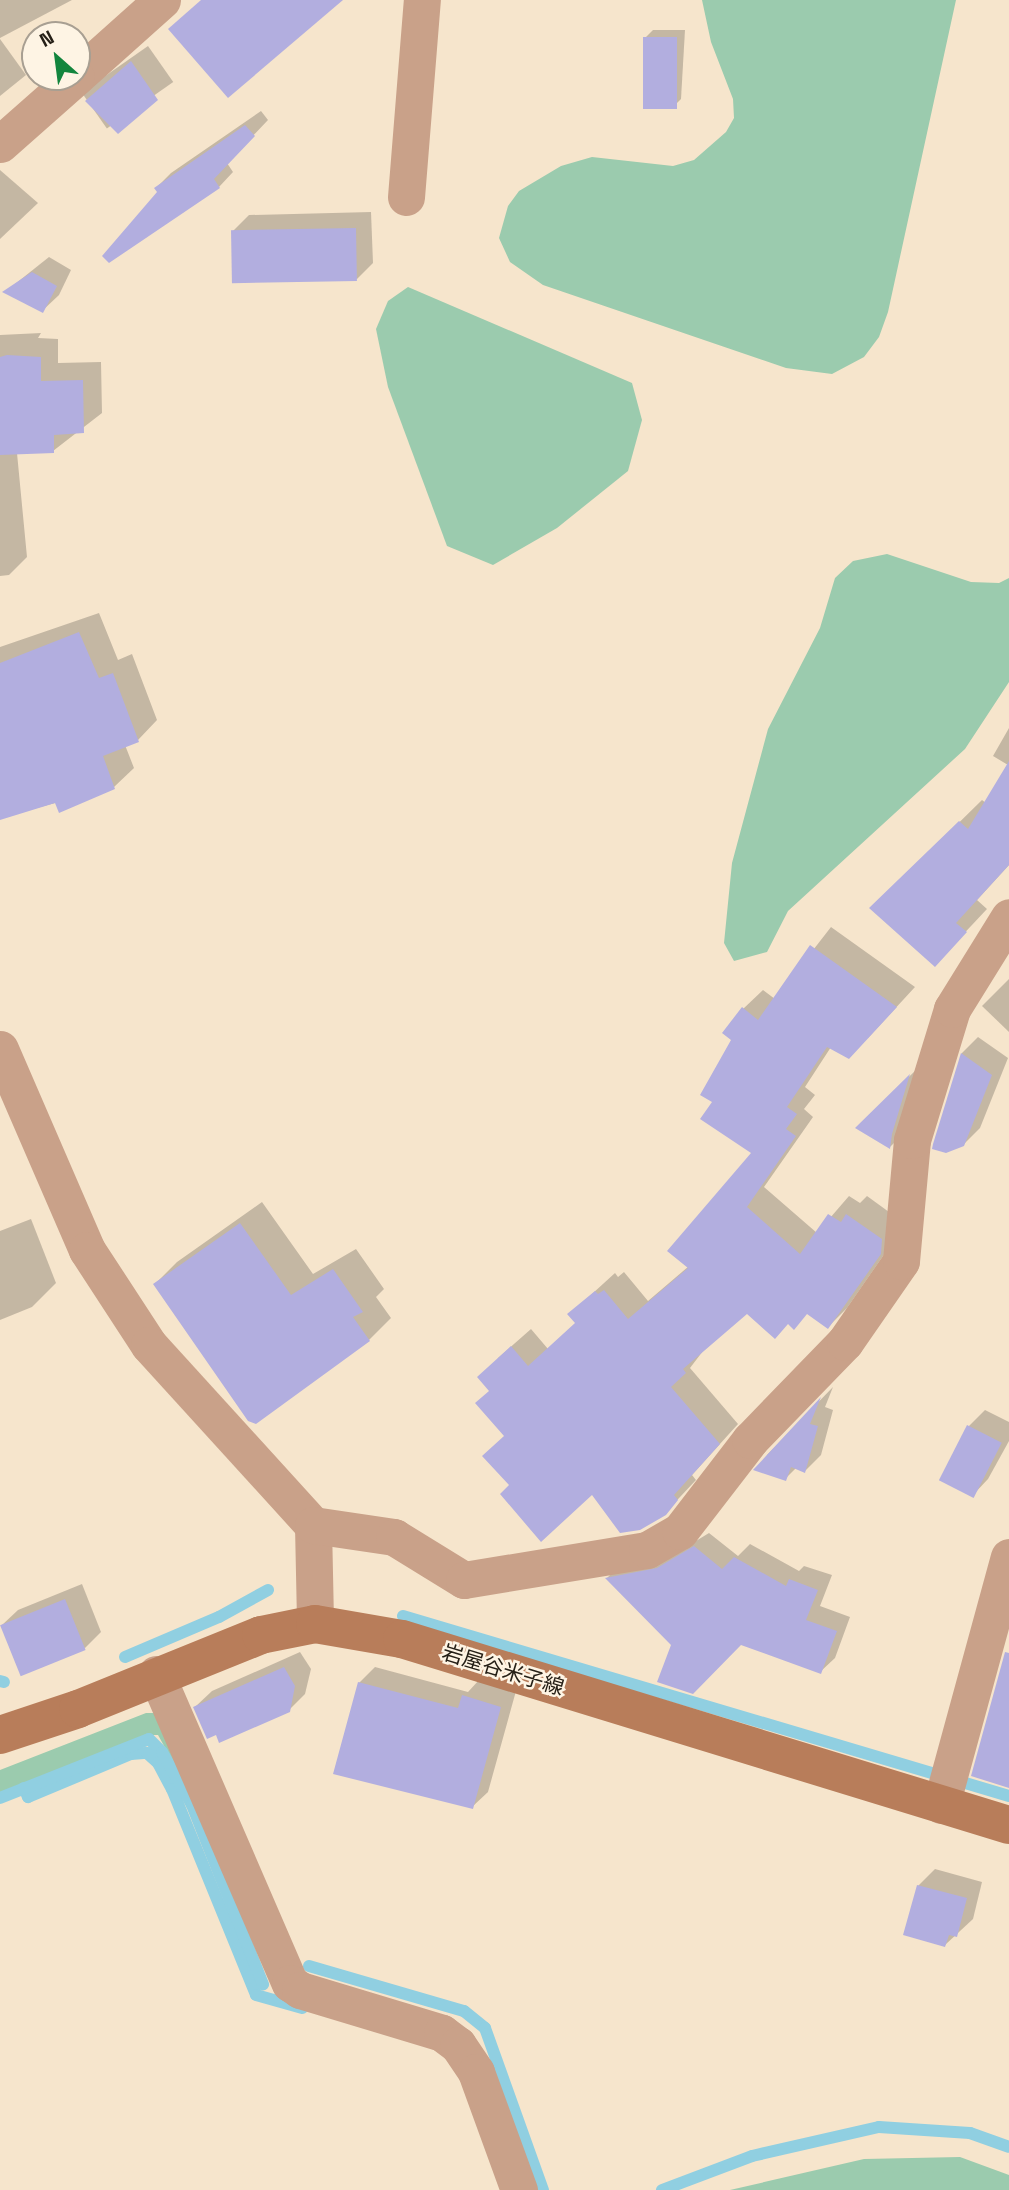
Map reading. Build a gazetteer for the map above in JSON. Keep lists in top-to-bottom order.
{
  "streets": {
    "main road": ["岩屋谷米子線"]
  },
  "north": "top left"
}
